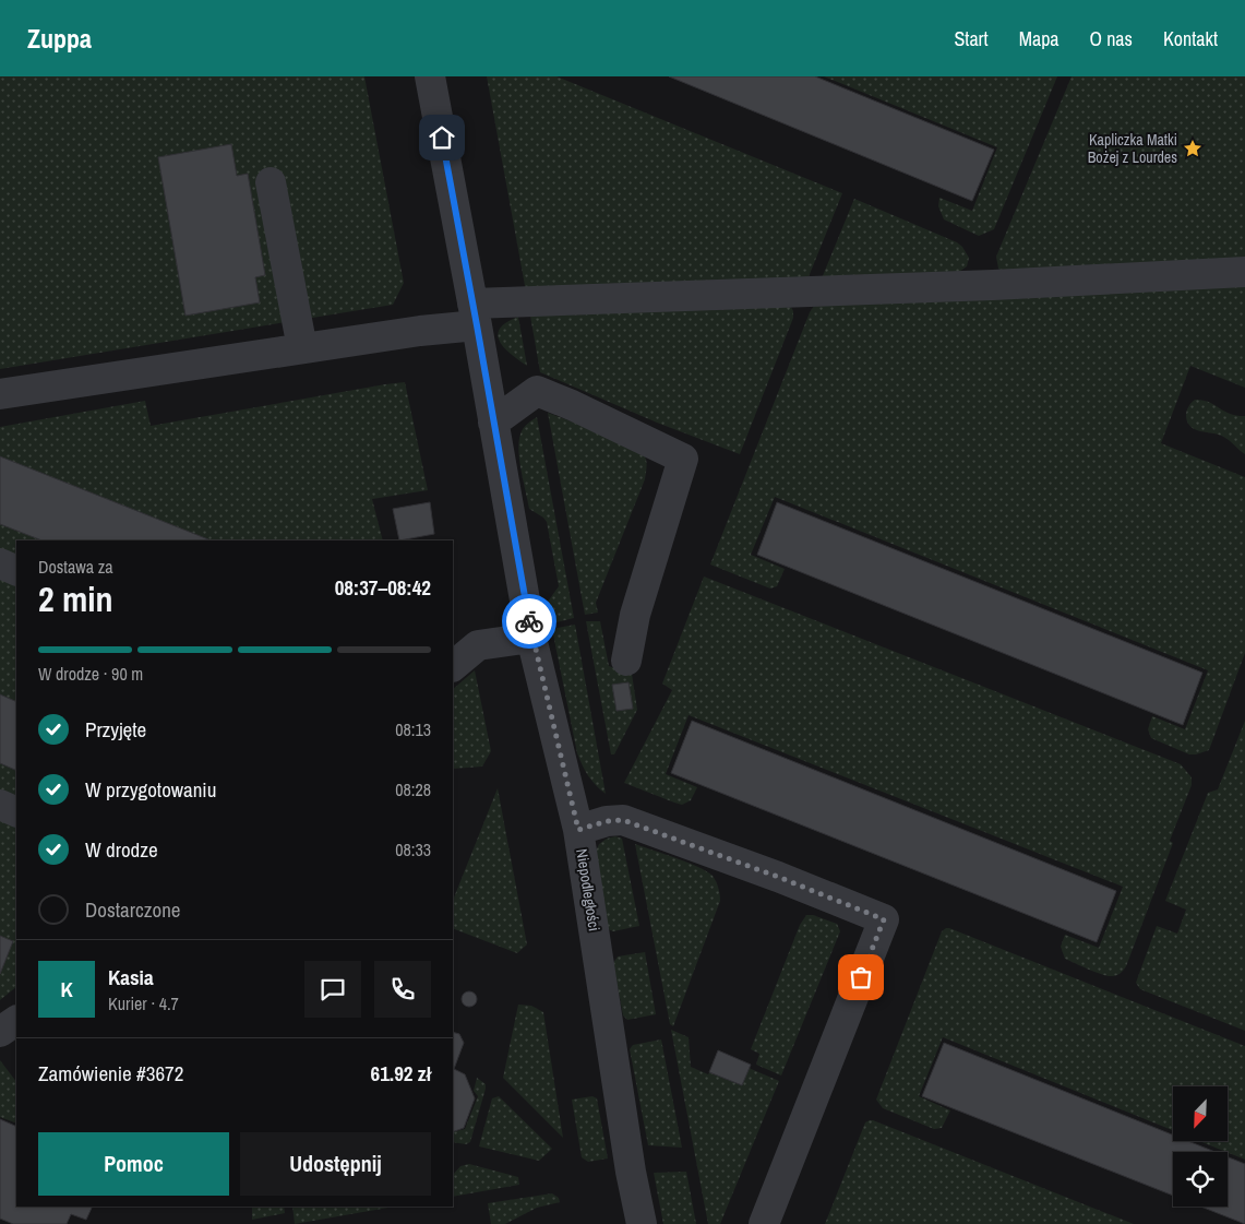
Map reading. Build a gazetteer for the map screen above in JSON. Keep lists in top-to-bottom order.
{
  "streets": {
    "street": ["Niepodległości"]
  },
  "places": {
    "place": ["Kapliczka Matki Bożej z Lourdes"]
  },
  "north": "bottom left",
  "page": {
    "header": "Zuppa",
    "nav": [
      "Start",
      "Mapa",
      "O nas",
      "Kontakt"
    ],
    "heading": ["2 min", "Dostawa za", "08:37–08:42"],
    "panel": [
      "Kasia",
      "Kurier · 4.7",
      "Zamówienie #3672",
      "61.92 zł"
    ],
    "bar": "W drodze · 90 m",
    "list": [
      ["Przyjęte", "08:13"],
      ["W przygotowaniu", "08:28"],
      ["W drodze", "08:33"],
      "Dostarczone"
    ],
    "round": "K",
    "buttons": ["Pomoc", "Udostępnij"]
  }
}
